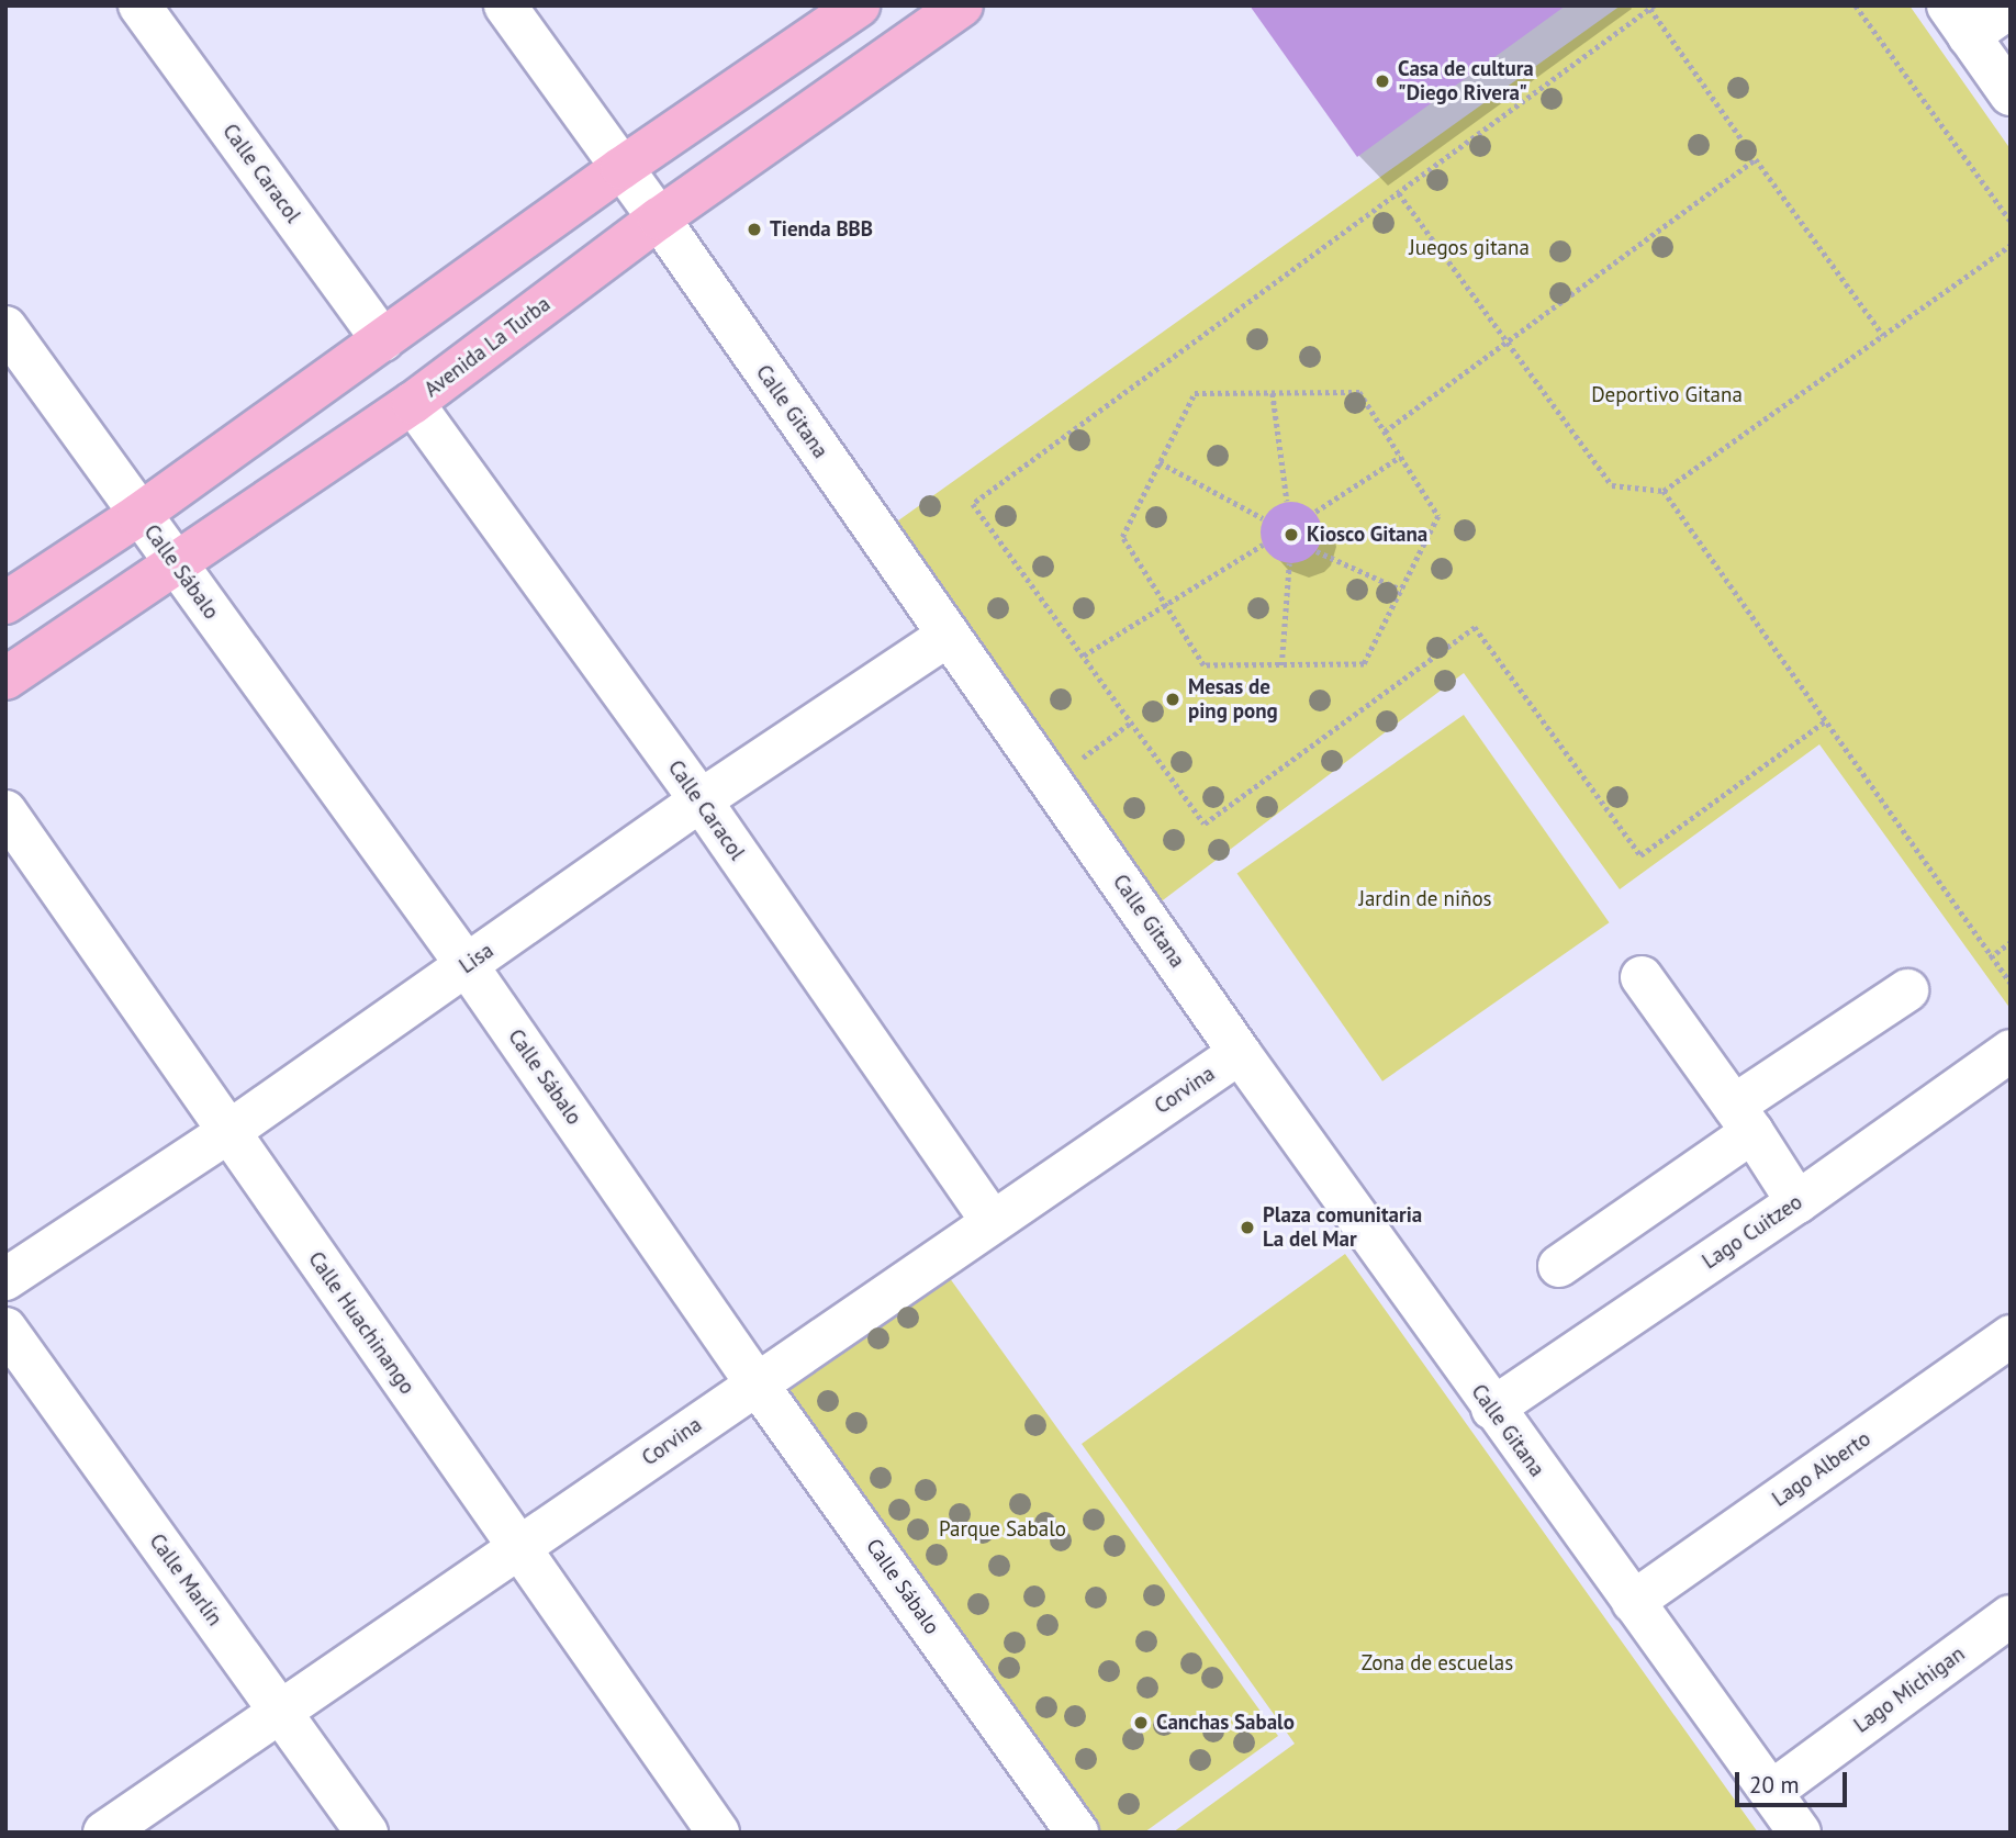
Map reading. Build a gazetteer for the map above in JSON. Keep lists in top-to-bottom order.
{
  "streets": {
    "main road": ["Avenida La Turba"],
    "street": [
      "Calle Caracol",
      "Calle Gitana",
      "Calle Sábalo",
      "Lisa",
      "Corvina",
      "Lago Cuitzeo",
      "Calle Huachinango",
      "Lago Alberto",
      "Calle Marlín",
      "Lago Michigan"
    ]
  },
  "crossings": [
    ["Calle Caracol", "Avenida La Turba"],
    ["Calle Caracol", "Lisa"],
    ["Calle Caracol", "Corvina"],
    ["Avenida La Turba", "Calle Gitana"],
    ["Avenida La Turba", "Calle Sábalo"],
    ["Calle Gitana", "Lisa"],
    ["Calle Gitana", "Corvina"],
    ["Calle Gitana", "Lago Cuitzeo"],
    ["Calle Gitana", "Lago Alberto"],
    ["Calle Gitana", "Lago Michigan"],
    ["Calle Sábalo", "Lisa"],
    ["Calle Sábalo", "Corvina"],
    ["Lisa", "Calle Huachinango"],
    ["Corvina", "Calle Huachinango"],
    ["Corvina", "Calle Marlín"]
  ],
  "parks": [
    "Juegos gitana",
    "Deportivo Gitana",
    "Jardin de niños",
    "Parque Sabalo",
    "Zona de escuelas"
  ],
  "places": [
    "Casa de cultura \"Diego Rivera\"",
    "Tienda BBB",
    "Kiosco Gitana",
    "Mesas de ping pong",
    "Plaza comunitaria La del Mar",
    "Canchas Sabalo"
  ],
  "scale_bar": "20 m"
}
